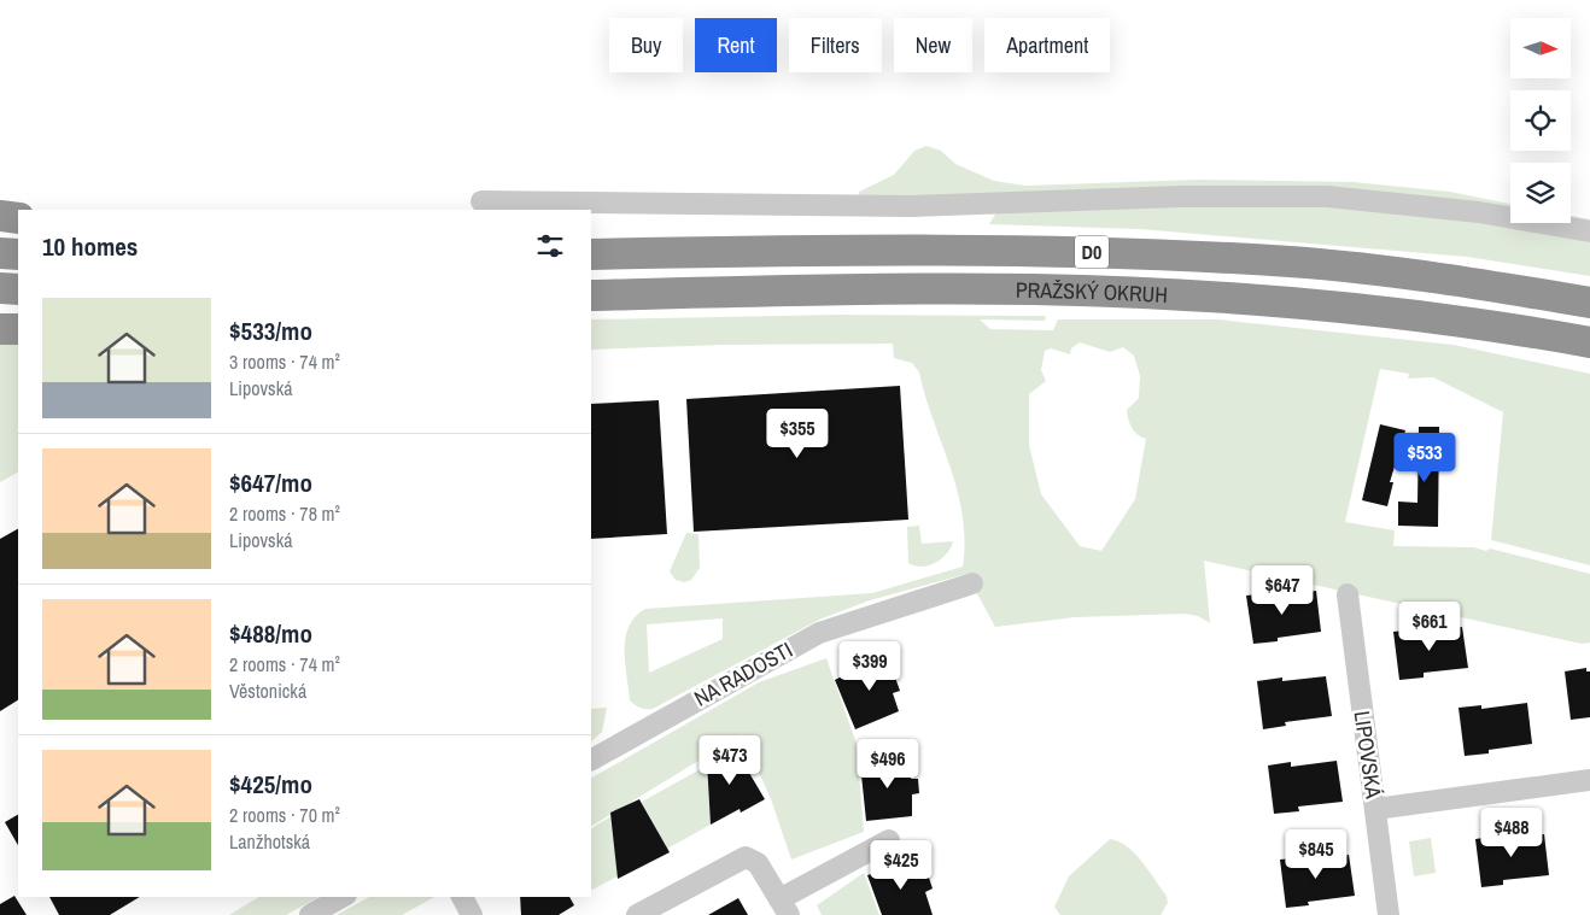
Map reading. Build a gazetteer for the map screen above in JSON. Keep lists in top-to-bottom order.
{
  "streets": {
    "highway": ["D0", "PRAŽSKÝ OKRUH"],
    "street": ["NA RADOSTI", "LIPOVSKÁ"]
  },
  "north": "right",
  "page": {
    "chip": [
      "Buy",
      "Rent",
      "Filters",
      "New",
      "Apartment"
    ],
    "heading": "10 homes",
    "list": [
      {
        "name": "$533/mo",
        "note": "3 rooms · 74 m² · Lipovská"
      },
      {
        "name": "$647/mo",
        "note": "2 rooms · 78 m² · Lipovská"
      },
      {
        "name": "$488/mo",
        "note": "2 rooms · 74 m² · Věstonická"
      },
      {
        "name": "$425/mo",
        "note": "2 rooms · 70 m² · Lanžhotská"
      }
    ],
    "price": [
      "$355",
      "$533",
      "$647",
      "$661",
      "$399",
      "$473",
      "$496",
      "$488",
      "$845",
      "$425"
    ]
  }
}
